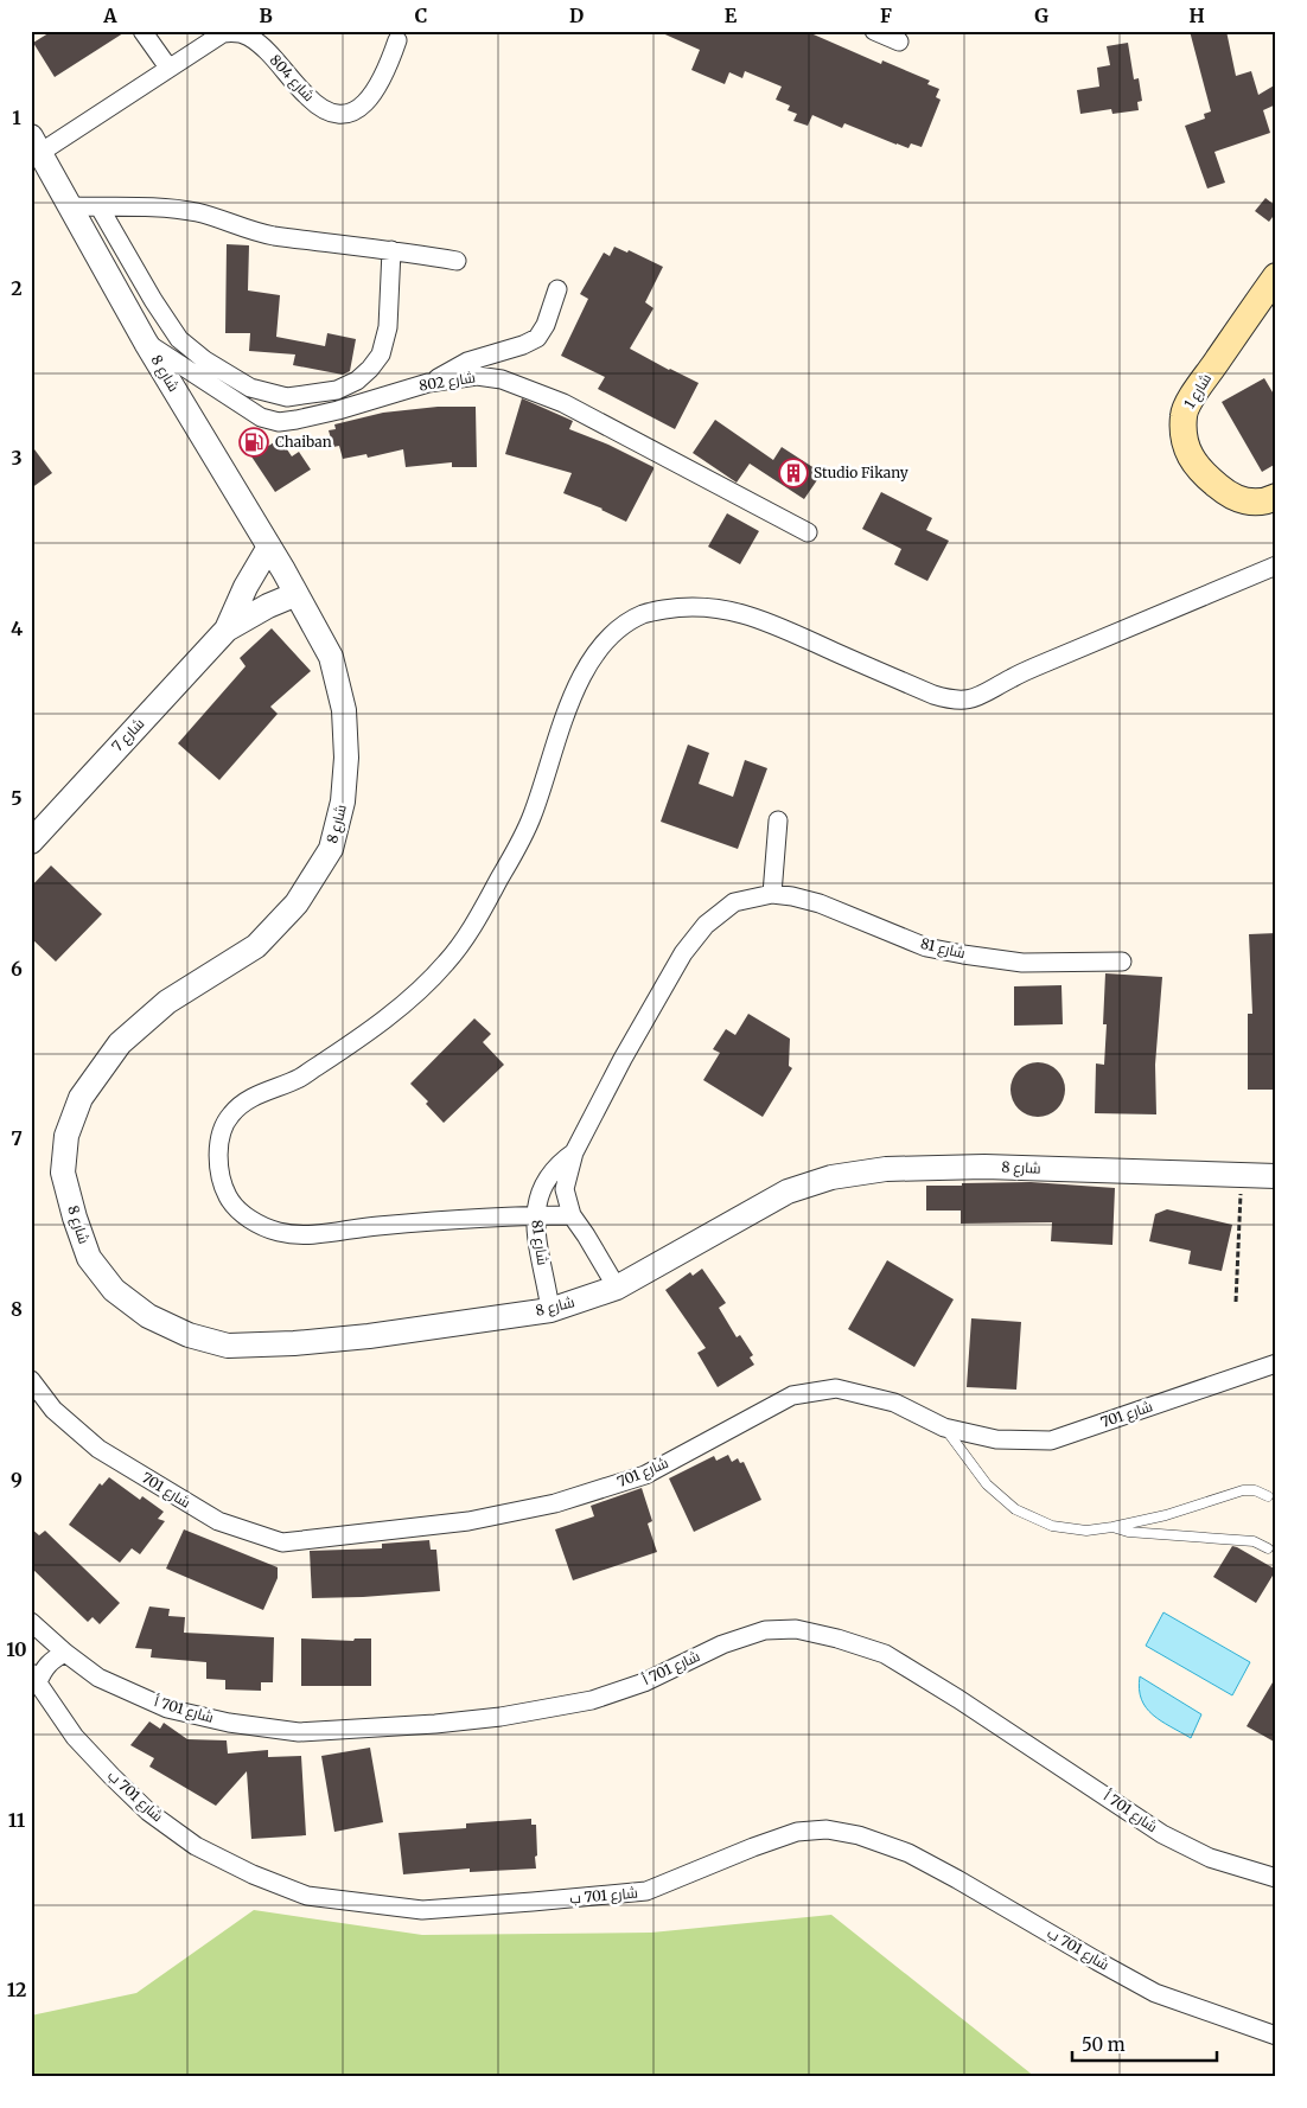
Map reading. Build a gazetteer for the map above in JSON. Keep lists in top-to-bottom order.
{
  "streets": {
    "main road": ["شارع 1"],
    "street": [
      "شارع 804",
      "شارع 8",
      "شارع 802",
      "شارع 7",
      "شارع 81",
      "شارع 701",
      "شارع 701 أ",
      "شارع 701 ب"
    ]
  },
  "crossings": [
    ["شارع 804", "شارع 8"],
    ["شارع 8", "شارع 802"],
    ["شارع 8", "شارع 81"]
  ],
  "places": {
    "fuel station": ["Chaiban"],
    "building": ["Studio Fikany"]
  },
  "scale_bar": "50 m",
  "grid": {
    "columns": [
      "A",
      "B",
      "C",
      "D",
      "E",
      "F",
      "G",
      "H"
    ],
    "rows": [
      "1",
      "2",
      "3",
      "4",
      "5",
      "6",
      "7",
      "8",
      "9",
      "10",
      "11",
      "12"
    ]
  }
}
